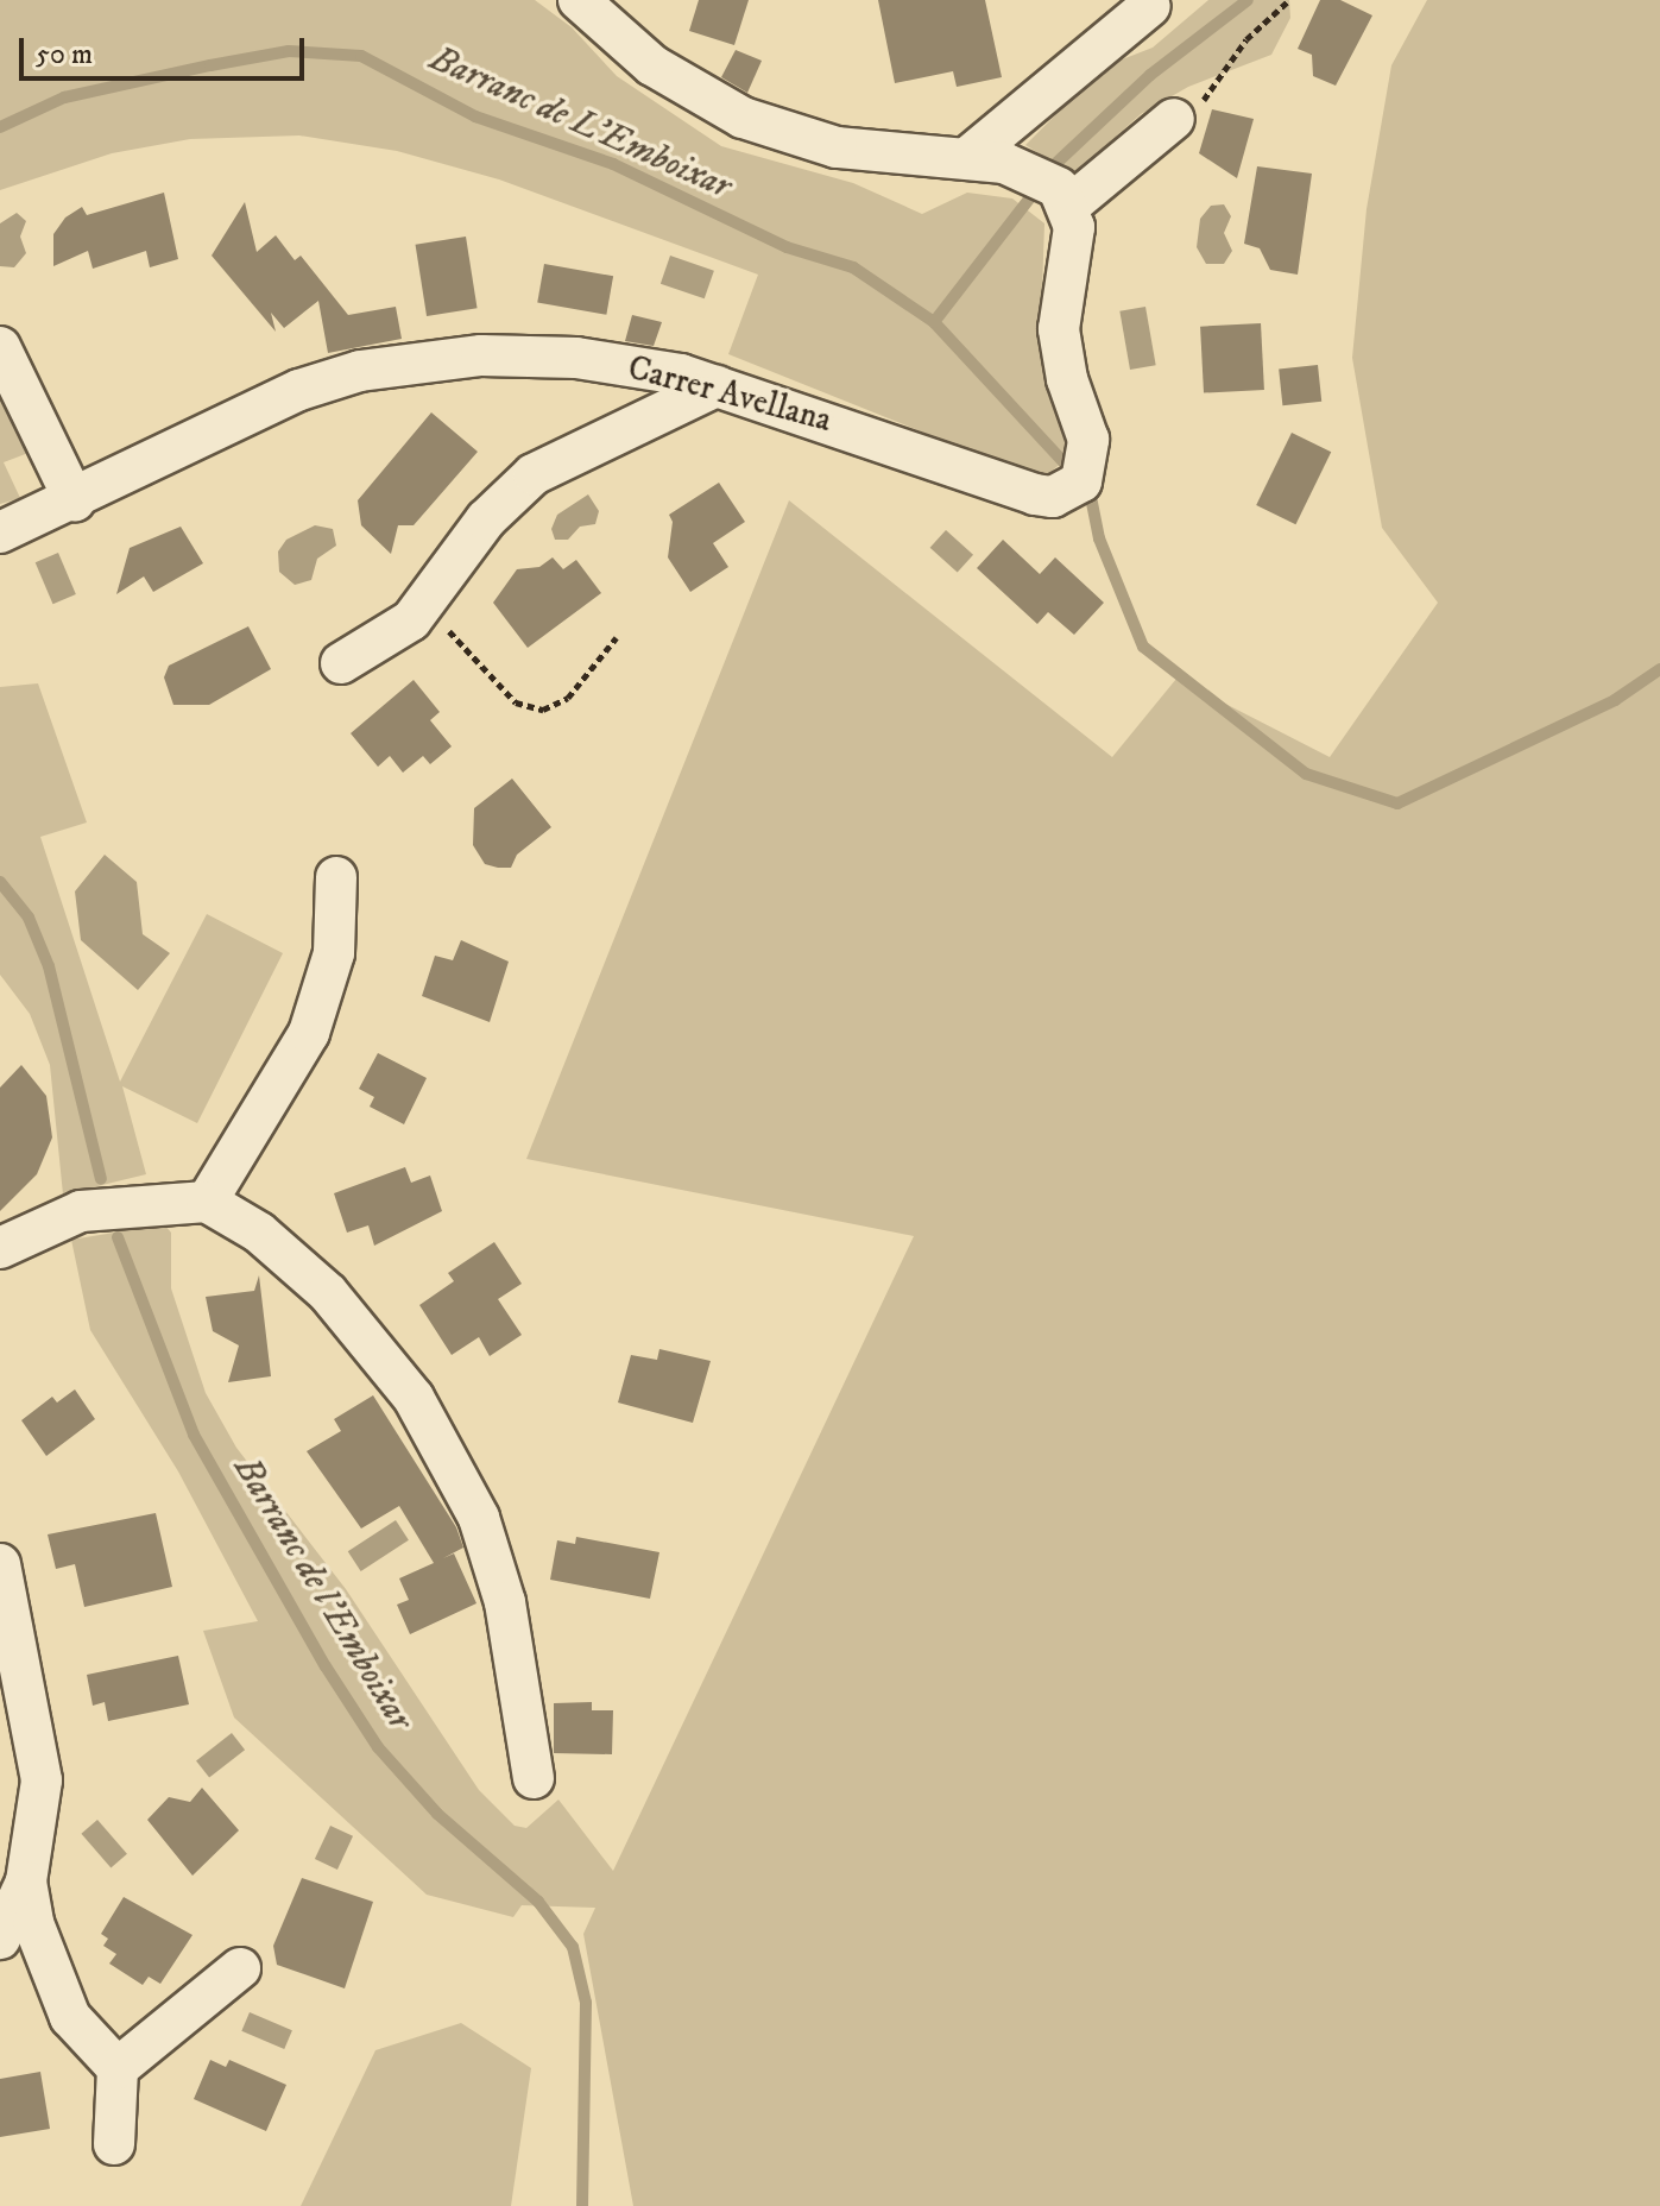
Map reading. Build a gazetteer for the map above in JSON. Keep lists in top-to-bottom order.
{
  "streets": {
    "street": ["Carrer Avellana"]
  },
  "water": ["Barranc de L'Emboixar", "Barranc de l'Emboixar"],
  "scale_bar": "50 m"
}
